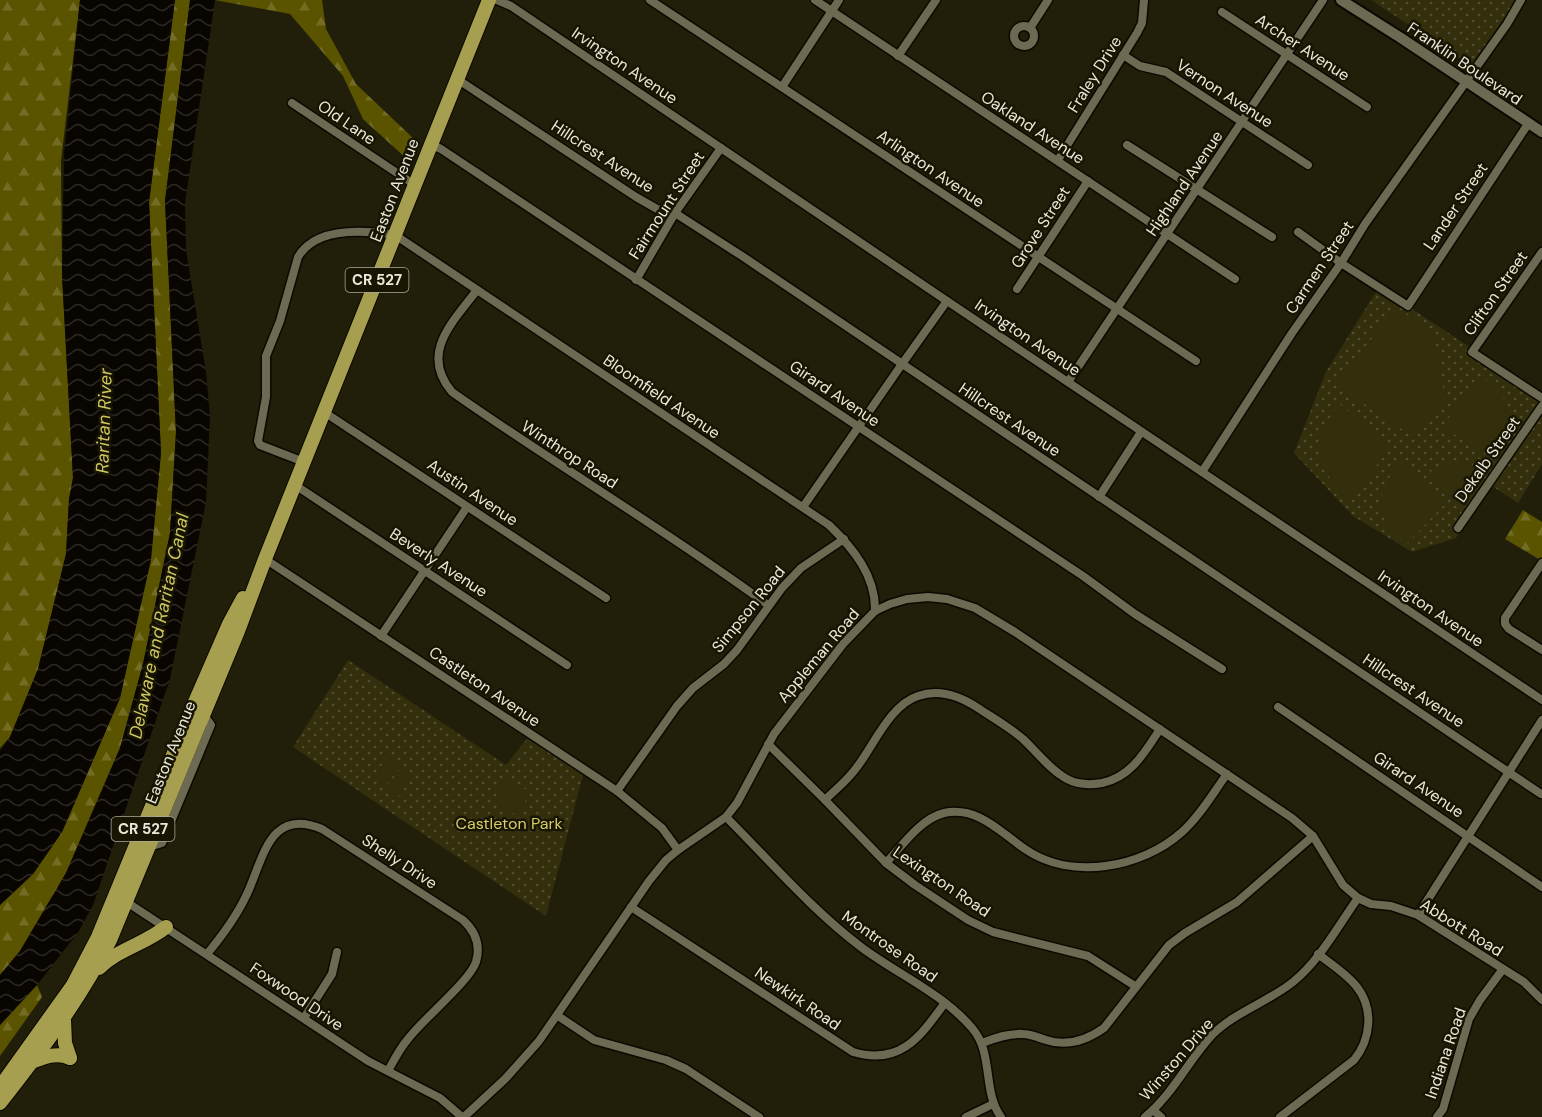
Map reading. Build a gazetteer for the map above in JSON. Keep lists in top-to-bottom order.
{
  "streets": {
    "main road": ["Easton Avenue", "CR 527"],
    "street": [
      "Archer Avenue",
      "Franklin Boulevard",
      "Irvington Avenue",
      "Fraley Drive",
      "Vernon Avenue",
      "Old Lane",
      "Oakland Avenue",
      "Hillcrest Avenue",
      "Arlington Avenue",
      "Highland Avenue",
      "Fairmount Street",
      "Lander Street",
      "Grove Street",
      "Carmen Street",
      "Clifton Street",
      "Girard Avenue",
      "Bloomfield Avenue",
      "Winthrop Road",
      "Dekalb Street",
      "Austin Avenue",
      "Beverly Avenue",
      "Simpson Road",
      "Appleman Road",
      "Castleton Avenue",
      "Shelly Drive",
      "Lexington Road",
      "Abbott Road",
      "Montrose Road",
      "Foxwood Drive",
      "Newkirk Road",
      "Indiana Road",
      "Winston Drive"
    ]
  },
  "crossings": [
    ["Archer Avenue", "Highland Avenue"],
    ["Franklin Boulevard", "Lander Street"],
    ["Franklin Boulevard", "Carmen Street"],
    ["Irvington Avenue", "Highland Avenue"],
    ["Irvington Avenue", "Fairmount Street"],
    ["Irvington Avenue", "Carmen Street"],
    ["Fraley Drive", "Vernon Avenue"],
    ["Fraley Drive", "Oakland Avenue"],
    ["Vernon Avenue", "Highland Avenue"],
    ["Old Lane", "Easton Avenue"],
    ["Oakland Avenue", "Highland Avenue"],
    ["Oakland Avenue", "Grove Street"],
    ["Hillcrest Avenue", "Easton Avenue"],
    ["Hillcrest Avenue", "Fairmount Street"],
    ["Arlington Avenue", "Highland Avenue"],
    ["Arlington Avenue", "Grove Street"],
    ["Easton Avenue", "Girard Avenue"],
    ["Easton Avenue", "Bloomfield Avenue"],
    ["Easton Avenue", "Austin Avenue"],
    ["Easton Avenue", "Beverly Avenue"],
    ["Easton Avenue", "Castleton Avenue"],
    ["Easton Avenue", "Foxwood Drive"],
    ["Fairmount Street", "Girard Avenue"],
    ["Lander Street", "Carmen Street"],
    ["Bloomfield Avenue", "Winthrop Road"],
    ["Bloomfield Avenue", "Simpson Road"],
    ["Bloomfield Avenue", "Appleman Road"],
    ["Winthrop Road", "Simpson Road"],
    ["Simpson Road", "Castleton Avenue"],
    ["Appleman Road", "Castleton Avenue"],
    ["Appleman Road", "Lexington Road"],
    ["Appleman Road", "Abbott Road"],
    ["Appleman Road", "Montrose Road"],
    ["Appleman Road", "Foxwood Drive"],
    ["Appleman Road", "Newkirk Road"],
    ["Appleman Road", "Winston Drive"],
    ["Shelly Drive", "Foxwood Drive"],
    ["Abbott Road", "Indiana Road"],
    ["Abbott Road", "Winston Drive"],
    ["Montrose Road", "Newkirk Road"]
  ],
  "water": ["Raritan River", "Delaware and Raritan Canal"],
  "parks": ["Castleton Park"]
}
